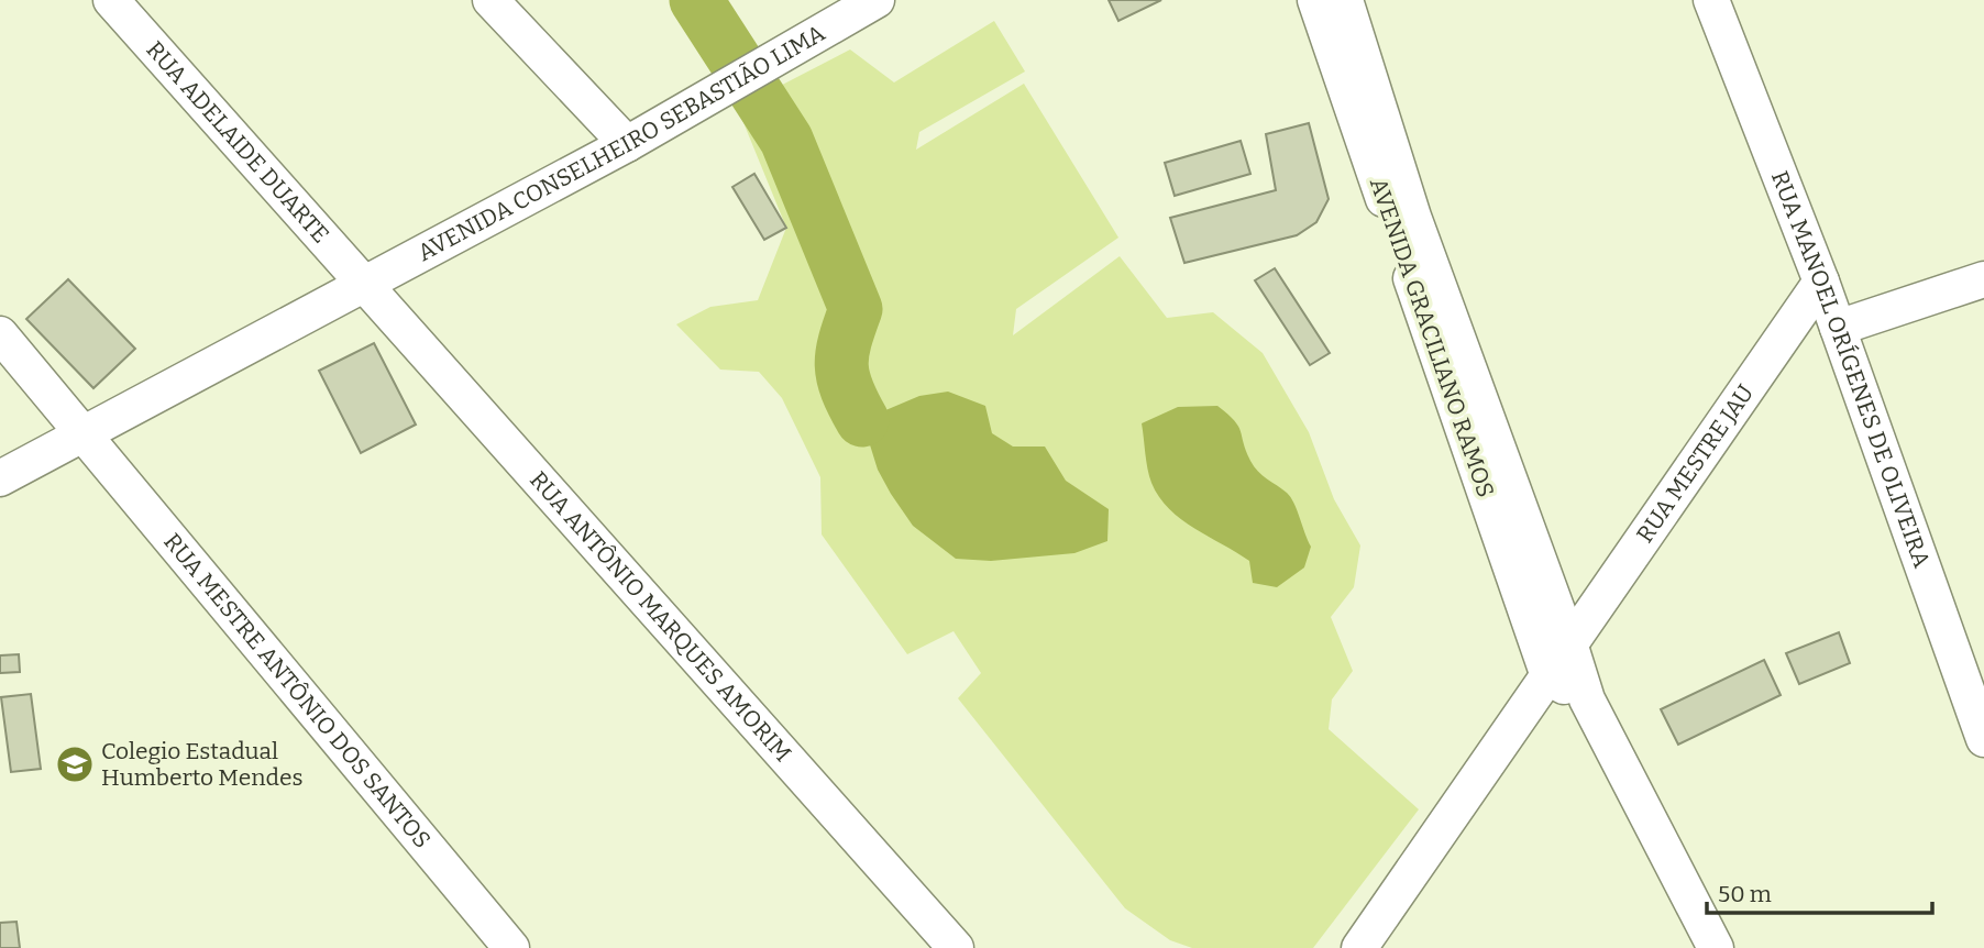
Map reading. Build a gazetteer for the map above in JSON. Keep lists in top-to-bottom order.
{
  "streets": {
    "street": [
      "RUA ADELAIDE DUARTE",
      "AVENIDA CONSELHEIRO SEBASTIÃO LIMA",
      "AVENIDA GRACILIANO RAMOS",
      "RUA MANOEL ORÍGENES DE OLIVEIRA",
      "RUA MESTRE JAU",
      "RUA ANTÔNIO MARQUES AMORIM",
      "RUA MESTRE ANTÔNIO DOS SANTOS"
    ]
  },
  "crossings": [
    ["RUA ADELAIDE DUARTE", "AVENIDA CONSELHEIRO SEBASTIÃO LIMA"],
    ["RUA ADELAIDE DUARTE", "RUA ANTÔNIO MARQUES AMORIM"],
    ["AVENIDA CONSELHEIRO SEBASTIÃO LIMA", "RUA ANTÔNIO MARQUES AMORIM"],
    ["AVENIDA CONSELHEIRO SEBASTIÃO LIMA", "RUA MESTRE ANTÔNIO DOS SANTOS"],
    ["AVENIDA GRACILIANO RAMOS", "RUA MESTRE JAU"],
    ["RUA MANOEL ORÍGENES DE OLIVEIRA", "RUA MESTRE JAU"]
  ],
  "places": {
    "school or university": ["Colegio Estadual Humberto Mendes"]
  },
  "scale_bar": "50 m"
}
